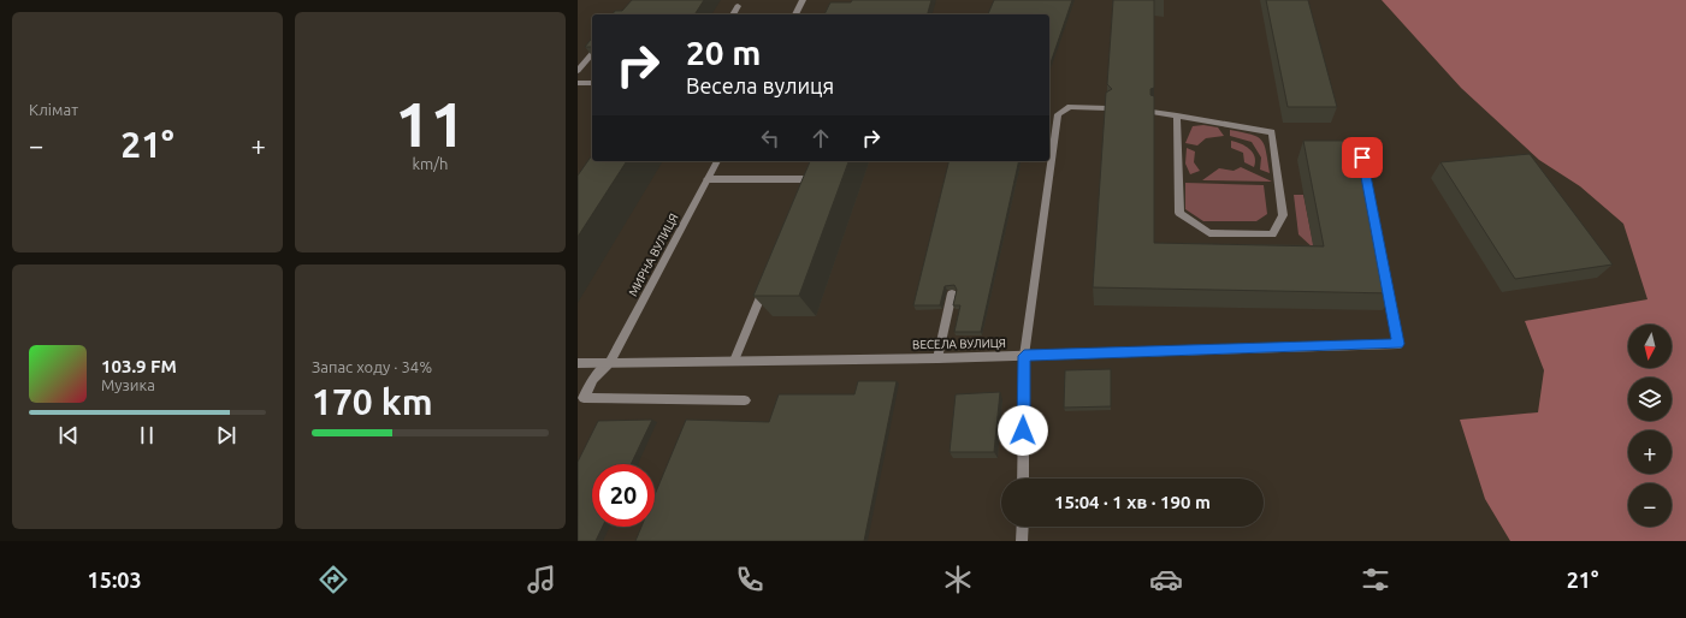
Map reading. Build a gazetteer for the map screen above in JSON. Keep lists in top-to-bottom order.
{
  "streets": {
    "street": ["МИРНА ВУЛИЦЯ", "ВЕСЕЛА ВУЛИЦЯ"]
  },
  "crossings": [
    ["МИРНА ВУЛИЦЯ", "ВЕСЕЛА ВУЛИЦЯ"]
  ],
  "north": "bottom",
  "page": {
    "tile": [
      "Клімат",
      ["11", "km/h"],
      ["Запас ходу · 34%", "170 km"]
    ],
    "turn": ["20 m", "Весела вулиця"],
    "heat": ["−", "21°", "+"],
    "map_buttons": ["+", "−"],
    "song": ["103.9 FM", "Музика"],
    "limit": "20",
    "trip": "15:04 · 1 хв · 190 m",
    "tabs": ["15:03", "21°"]
  }
}
